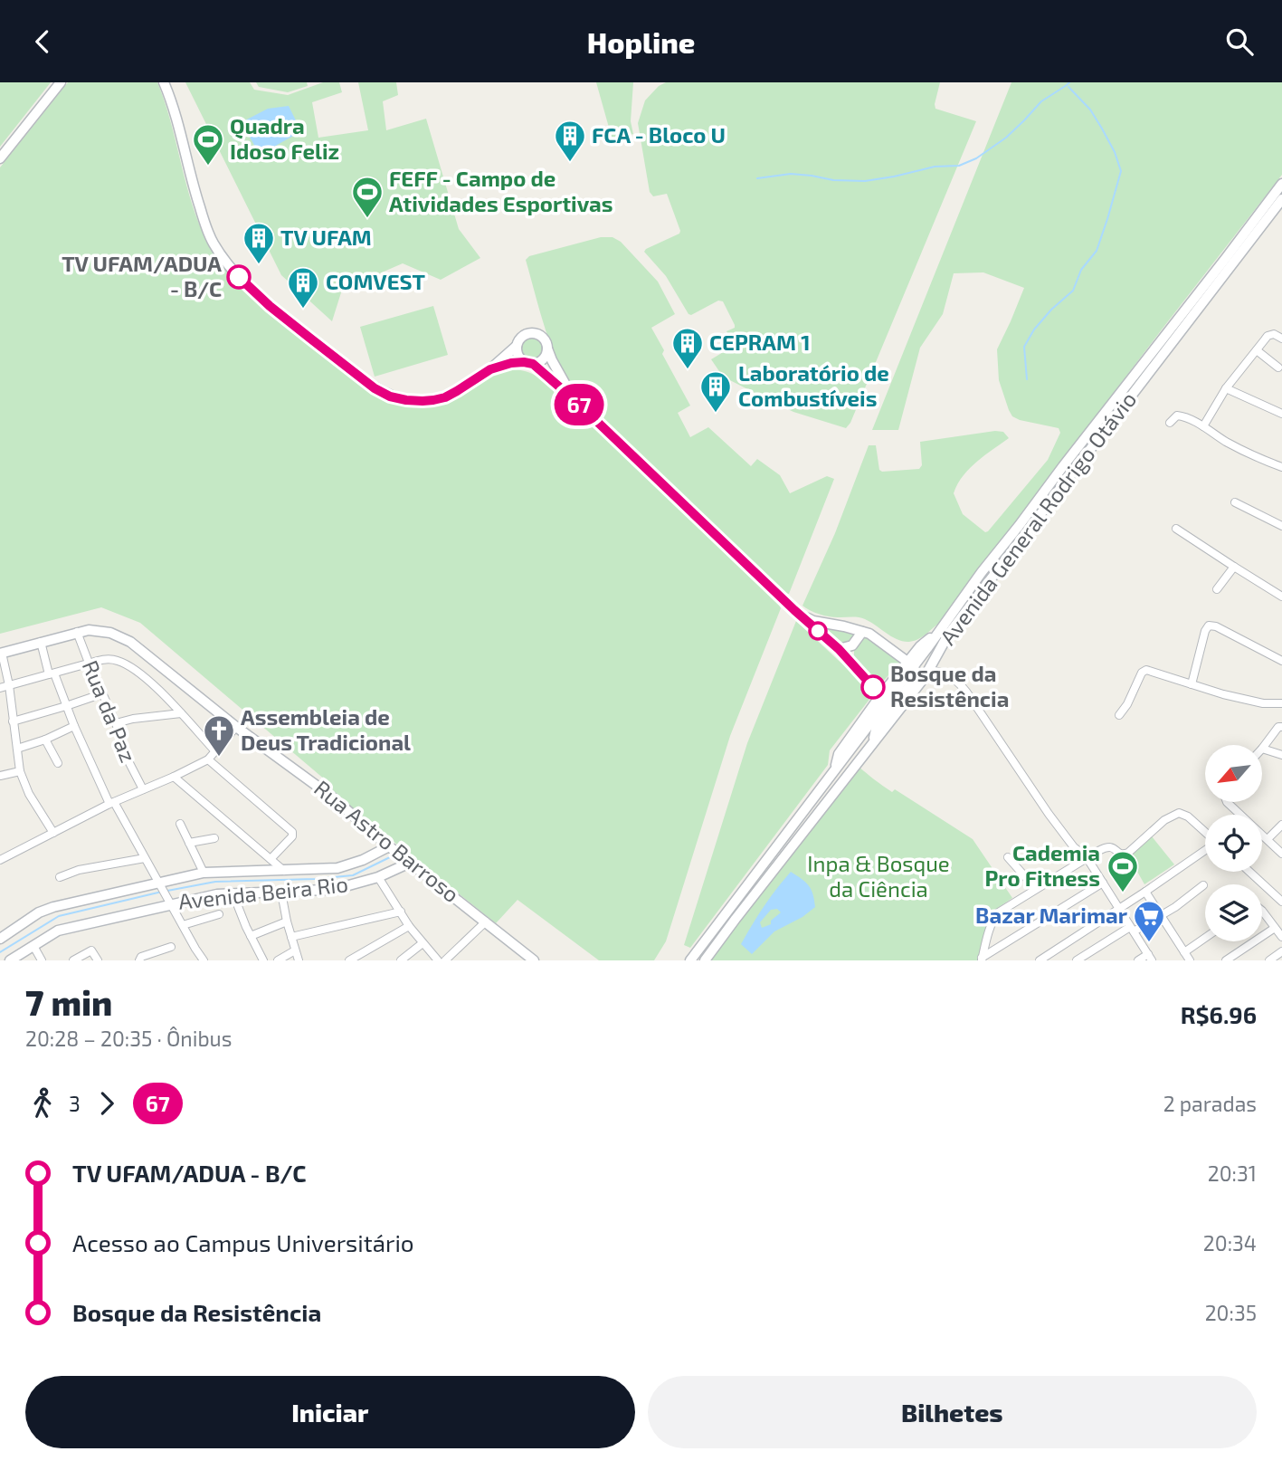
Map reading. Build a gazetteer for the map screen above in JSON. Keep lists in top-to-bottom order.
{
  "streets": {
    "street": [
      "Avenida General Rodrigo Otávio",
      "Rua da Paz",
      "Rua Astro Barroso",
      "Avenida Beira Rio"
    ]
  },
  "crossings": [
    ["Rua da Paz", "Rua Astro Barroso"],
    ["Rua Astro Barroso", "Avenida Beira Rio"]
  ],
  "parks": ["Inpa & Bosque da Ciência"],
  "places": {
    "building": [
      "FCA - Bloco U",
      "TV UFAM",
      "COMVEST",
      "CEPRAM 1",
      "Laboratório de Combustíveis"
    ],
    "sports": ["Quadra Idoso Feliz", "FEFF - Campo de Atividades Esportivas", "Cademia Pro Fitness"],
    "other": ["TV UFAM/ADUA - B/C", "Bosque da Resistência"],
    "church": ["Assembleia de Deus Tradicional"],
    "supermarket": ["Bazar Marimar"]
  },
  "lines": ["bus line 67"],
  "north": "bottom left",
  "page": {
    "header": "Hopline",
    "on_map": "67",
    "heading": ["7 min", "20:28 – 20:35 · Ônibus", "R$6.96"],
    "legs": ["3", "67", "2 paradas"],
    "list": [
      {
        "name": "TV UFAM/ADUA - B/C",
        "value": "20:31"
      },
      {
        "name": "Acesso ao Campus Universitário",
        "value": "20:34"
      },
      {
        "name": "Bosque da Resistência",
        "value": "20:35"
      }
    ],
    "buttons": ["Iniciar", "Bilhetes"]
  }
}
